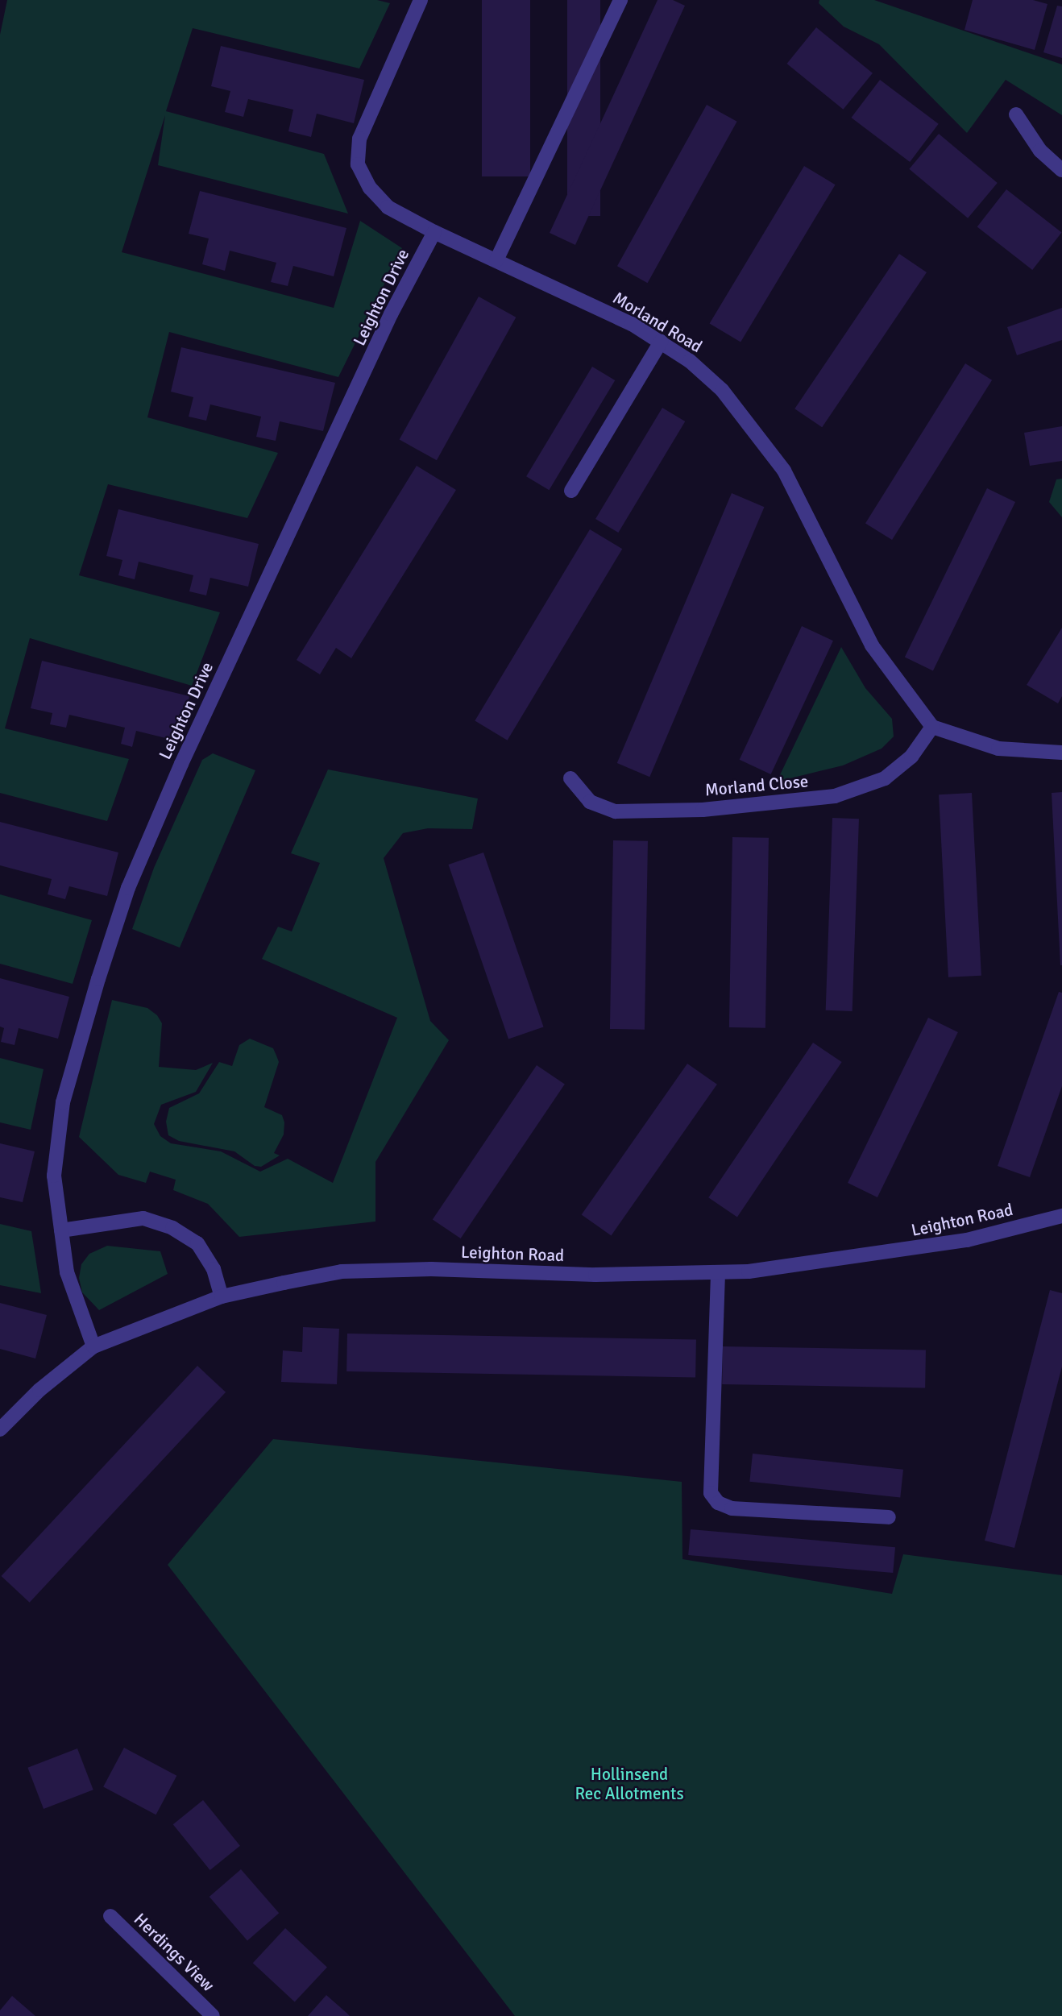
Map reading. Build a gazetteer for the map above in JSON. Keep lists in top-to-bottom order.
{
  "streets": {
    "street": [
      "Leighton Drive",
      "Morland Road",
      "Morland Close",
      "Leighton Road",
      "Herdings View"
    ]
  },
  "crossings": [
    ["Leighton Drive", "Morland Road"],
    ["Leighton Drive", "Leighton Road"],
    ["Morland Road", "Morland Close"]
  ],
  "parks": ["Hollinsend Rec Allotments"]
}
